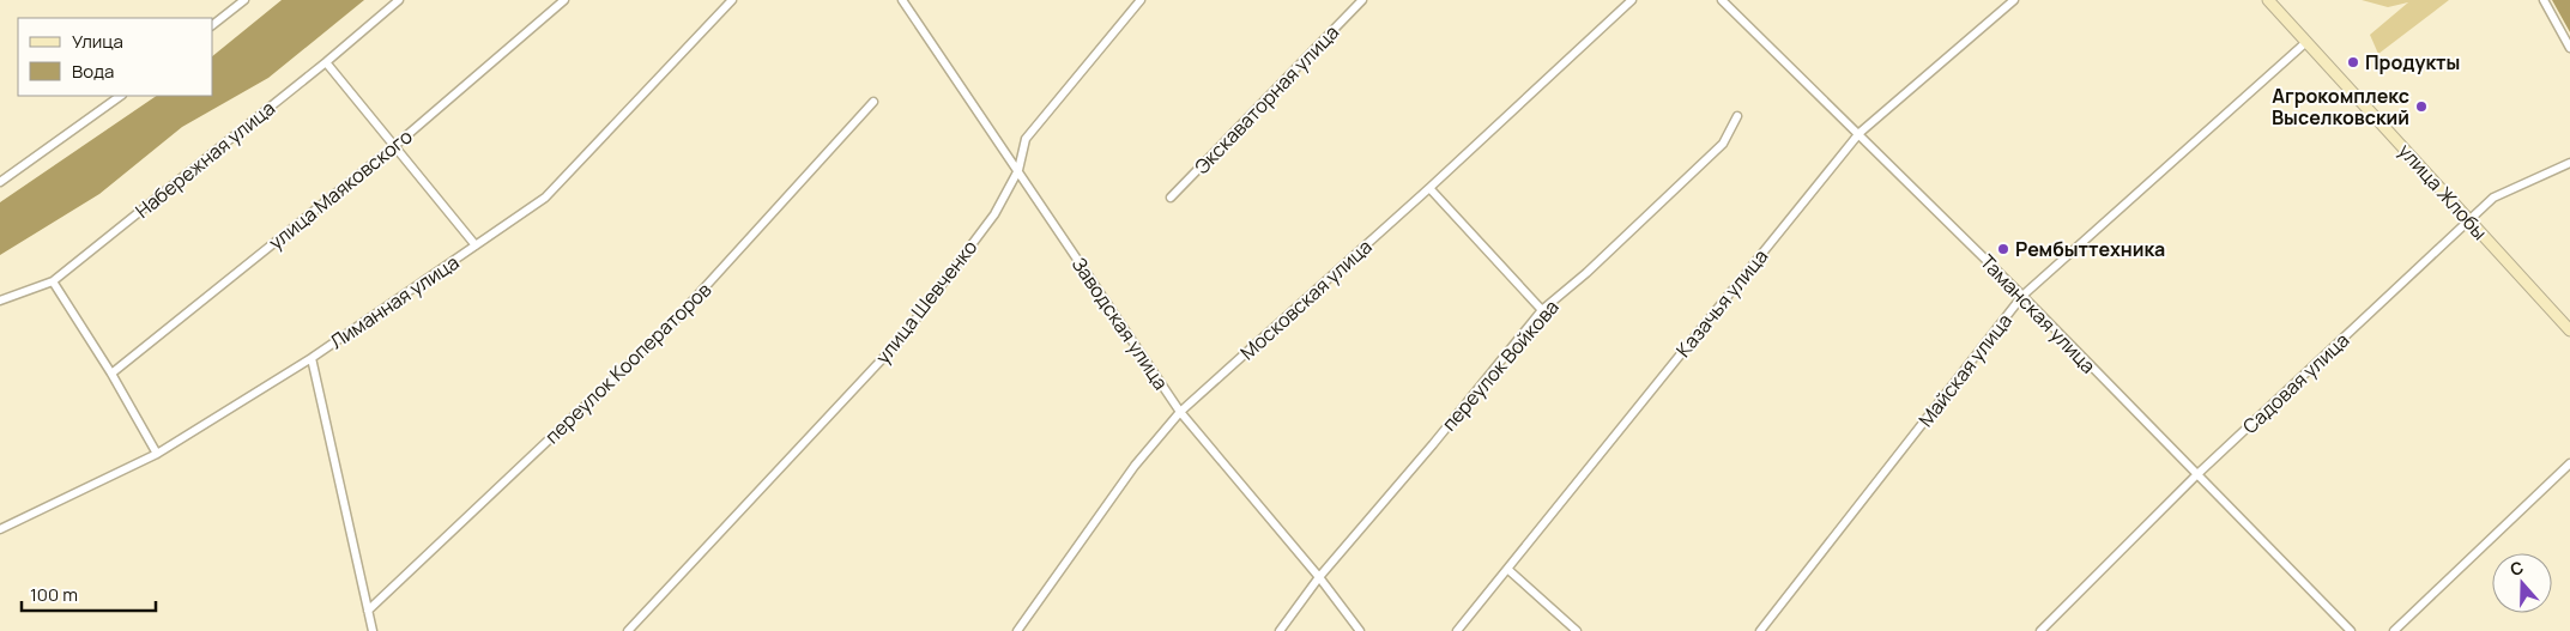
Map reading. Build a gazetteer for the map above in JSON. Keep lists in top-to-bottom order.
{
  "streets": {
    "street": [
      "Экскаваторная улица",
      "Набережная улица",
      "улица Маяковского",
      "улица Жлобы",
      "Московская улица",
      "Лиманная улица",
      "улица Шевченко",
      "Казачья улица",
      "Таманская улица",
      "Заводская улица",
      "переулок Кооператоров",
      "переулок Войкова",
      "Майская улица",
      "Садовая улица"
    ]
  },
  "crossings": [
    ["улица Жлобы", "Майская улица"],
    ["улица Жлобы", "Садовая улица"],
    ["Московская улица", "Заводская улица"],
    ["улица Шевченко", "Заводская улица"],
    ["Казачья улица", "Таманская улица"],
    ["Таманская улица", "Майская улица"],
    ["Таманская улица", "Садовая улица"],
    ["Заводская улица", "переулок Войкова"]
  ],
  "places": ["Продукты", "Агрокомплекс Выселковский", "Рембыттехника"],
  "legend": ["Улица", "Вода"],
  "scale_bar": "100 m",
  "north": "top"
}
